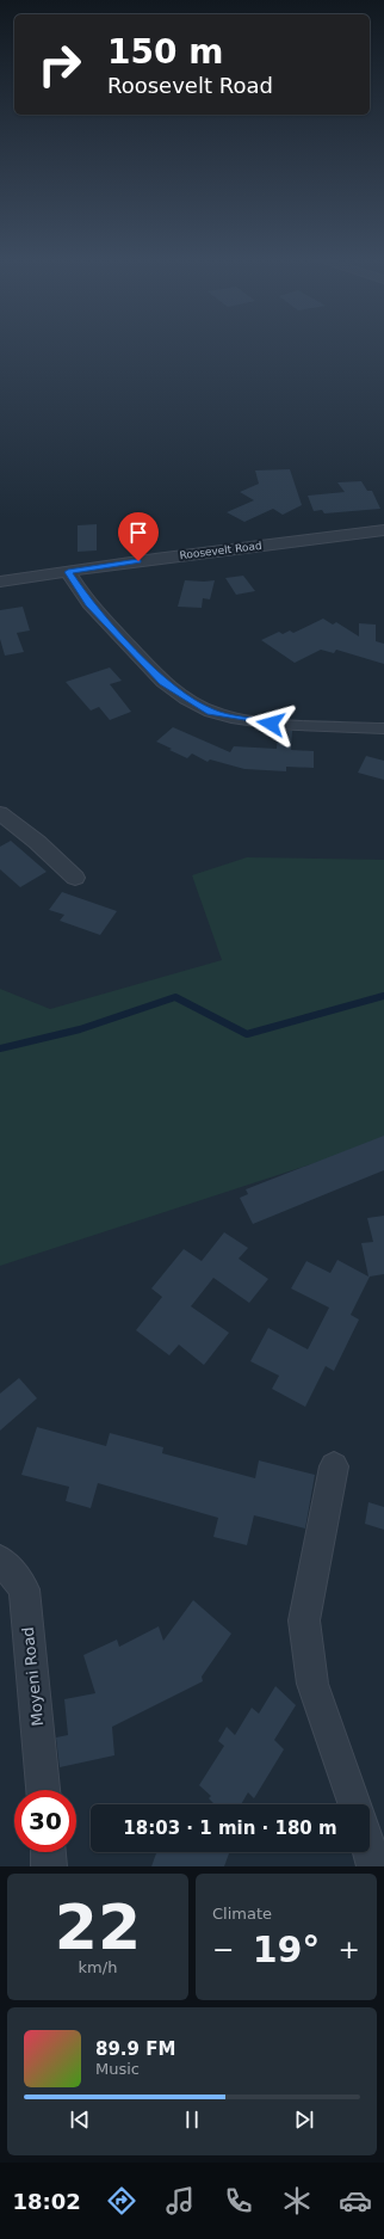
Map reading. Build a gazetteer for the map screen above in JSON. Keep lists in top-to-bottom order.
{
  "streets": {
    "street": ["Roosevelt Road", "Moyeni Road"]
  },
  "page": {
    "turn": ["150 m", "Roosevelt Road"],
    "limit": "30",
    "trip": "18:03 · 1 min · 180 m",
    "tile": [
      ["22", "km/h"],
      "Climate"
    ],
    "heat": ["−", "19°", "+"],
    "song": ["89.9 FM", "Music"],
    "tabs": "18:02"
  }
}
